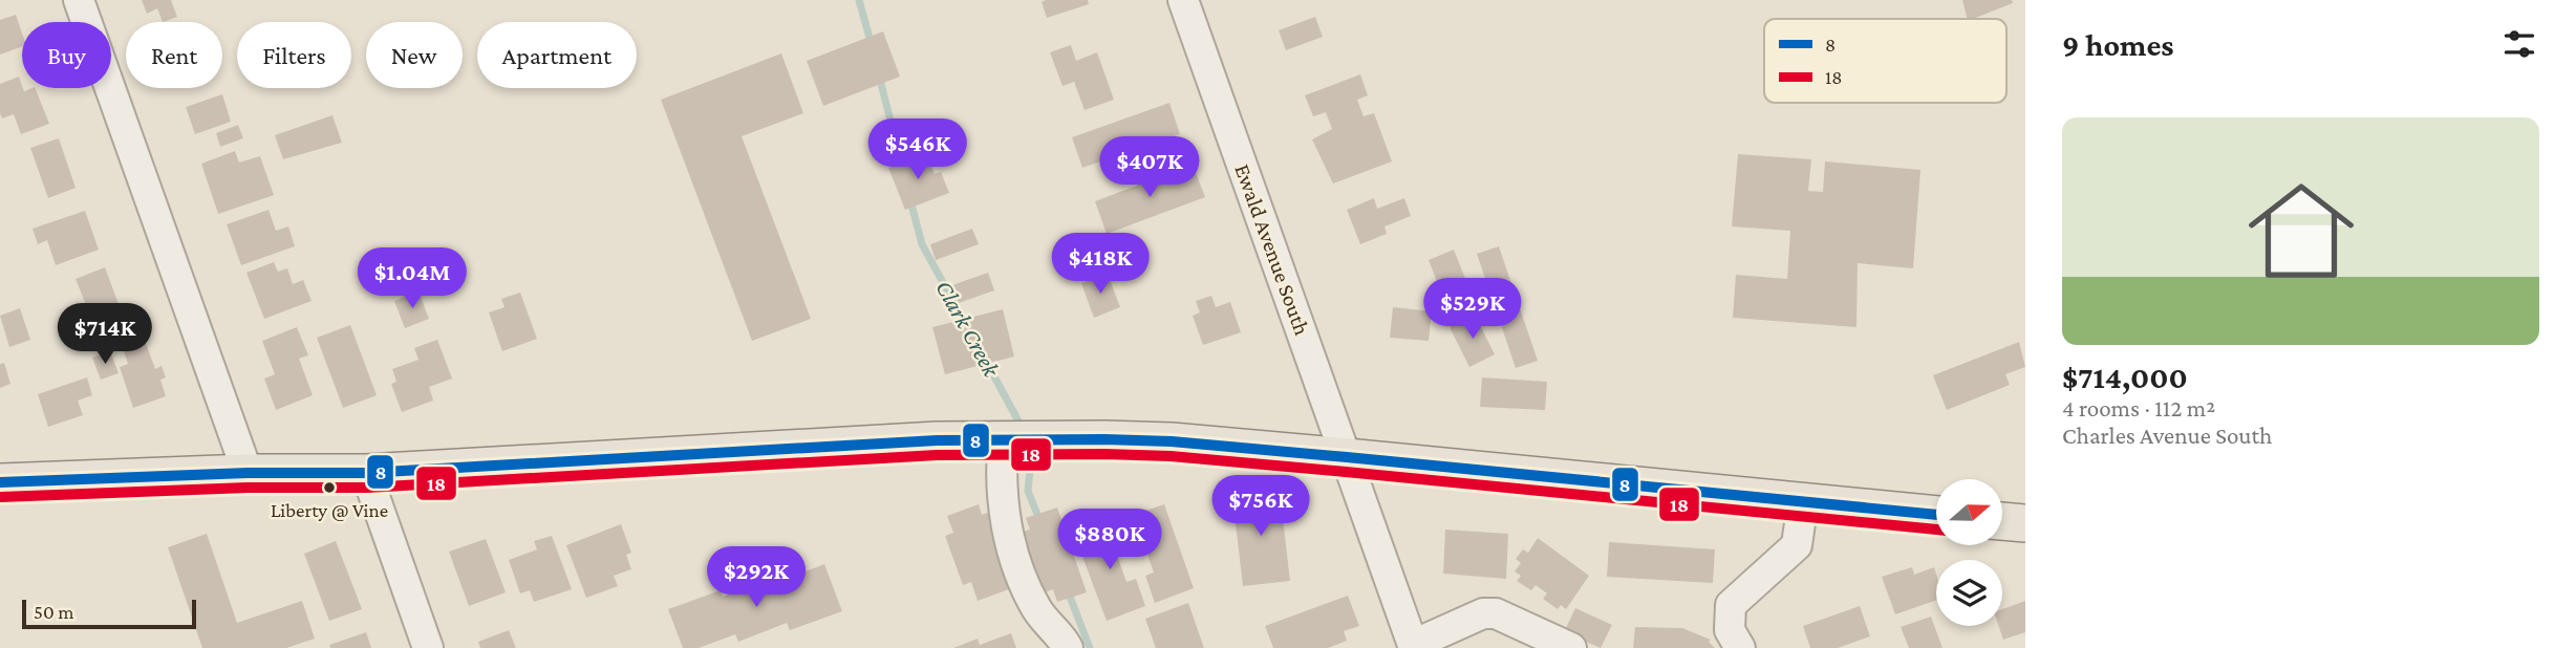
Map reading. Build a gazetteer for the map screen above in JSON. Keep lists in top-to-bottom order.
{
  "streets": {
    "street": ["Ewald Avenue South"]
  },
  "water": ["Clark Creek"],
  "places": ["Liberty @ Vine"],
  "lines": ["transit line 8", "transit line 18"],
  "legend": ["8", "18"],
  "scale_bar": "50 m",
  "north": "right",
  "page": {
    "heading": "9 homes",
    "chip": [
      "Buy",
      "Rent",
      "Filters",
      "New",
      "Apartment"
    ],
    "list": [
      {
        "name": "$714,000",
        "note": "4 rooms · 112 m² · Charles Avenue South"
      }
    ],
    "price": [
      "$546K",
      "$407K",
      "$418K",
      "$1.04M",
      "$529K",
      "$714K",
      "$756K",
      "$880K",
      "$292K"
    ],
    "scale": "50 m"
  }
}
